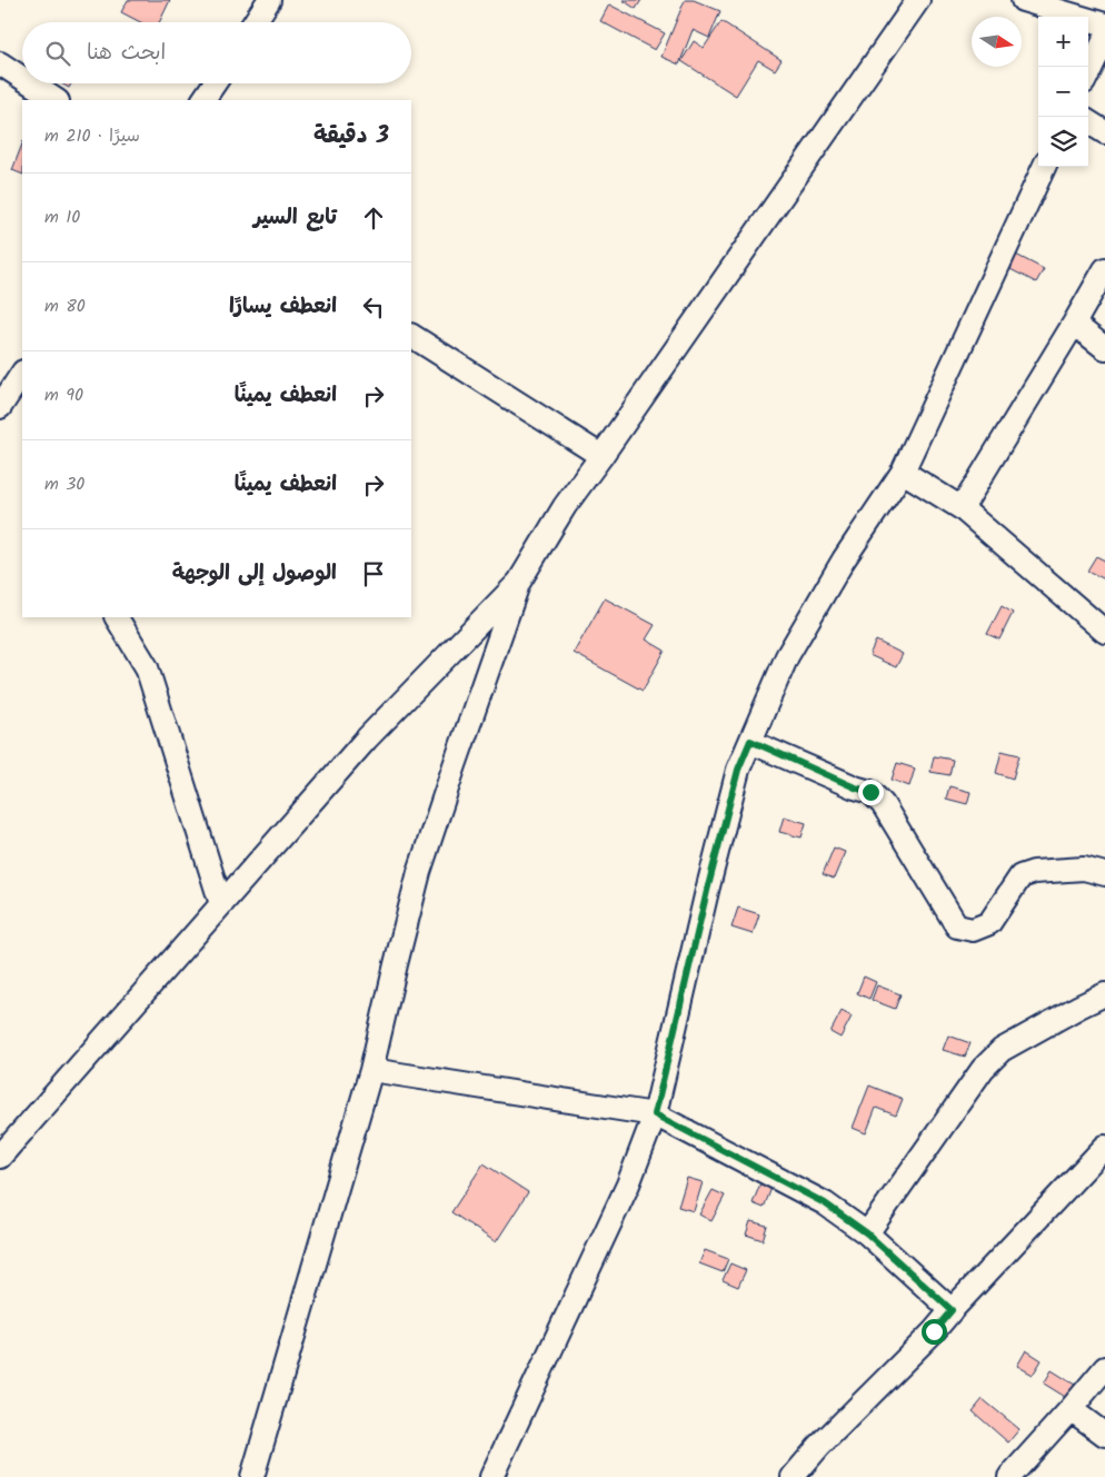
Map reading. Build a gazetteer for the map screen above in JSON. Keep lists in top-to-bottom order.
{
  "north": "right",
  "page": {
    "map_buttons": ["+", "−"],
    "search": "ابحث هنا",
    "heading": ["3 دقيقة", "سيرًا · 210 m"],
    "list": [
      ["تابع السير", "10 m"],
      ["انعطف يسارًا", "80 m"],
      ["انعطف يمينًا", "90 m"],
      ["انعطف يمينًا", "30 m"],
      "الوصول إلى الوجهة"
    ]
  }
}
